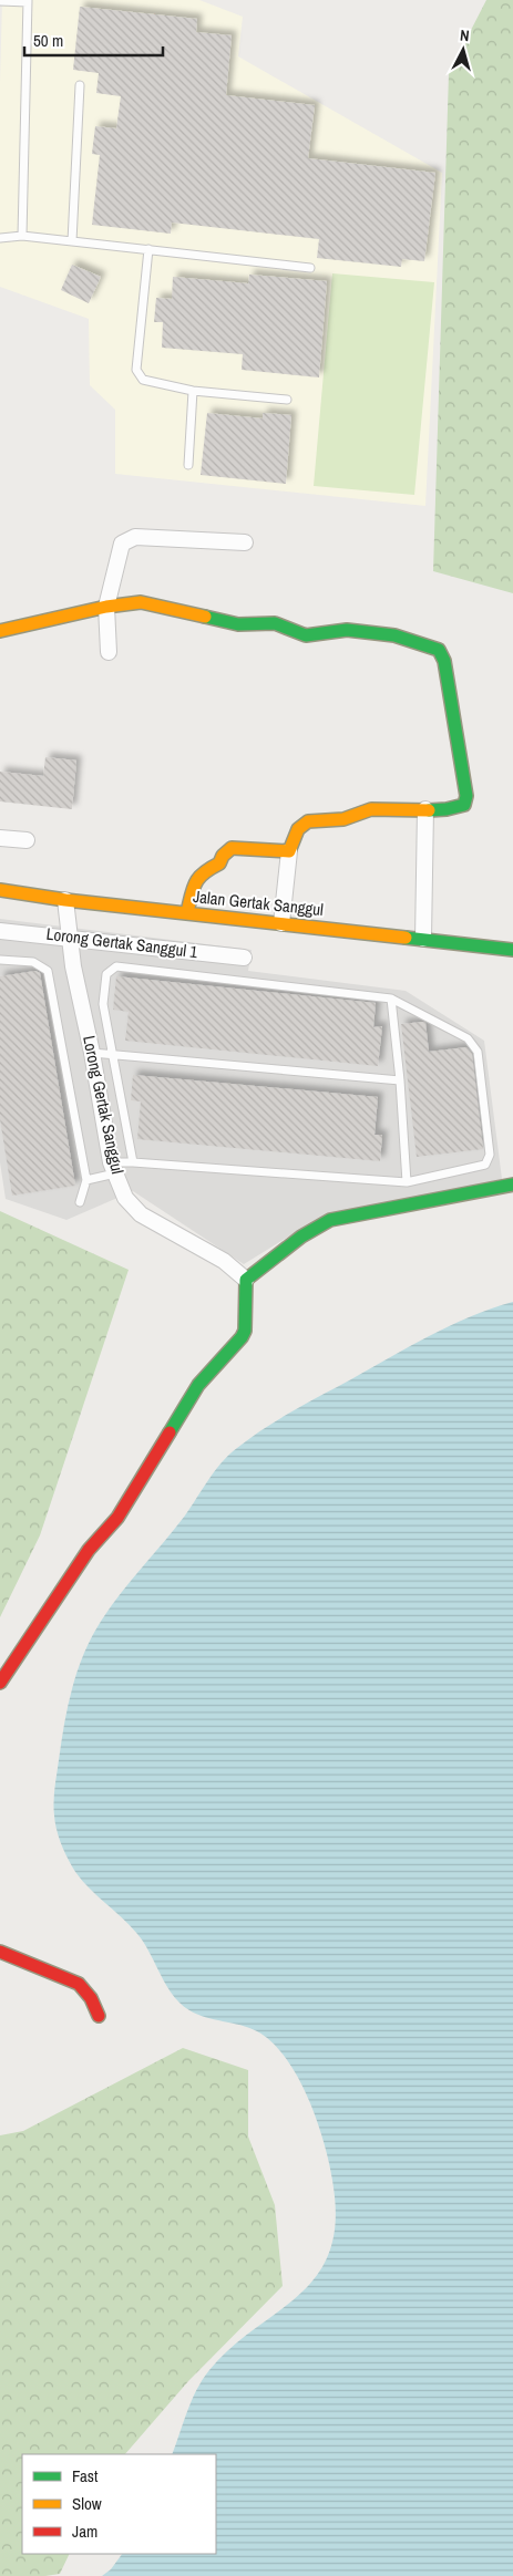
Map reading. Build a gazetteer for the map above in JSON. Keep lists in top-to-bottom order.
{
  "streets": {
    "street": ["Jalan Gertak Sanggul", "Lorong Gertak Sanggul 1", "Lorong Gertak Sanggul"]
  },
  "crossings": [
    ["Jalan Gertak Sanggul", "Lorong Gertak Sanggul"],
    ["Lorong Gertak Sanggul 1", "Lorong Gertak Sanggul"]
  ],
  "legend": ["Fast", "Slow", "Jam"],
  "scale_bar": "50 m",
  "north": "top"
}
